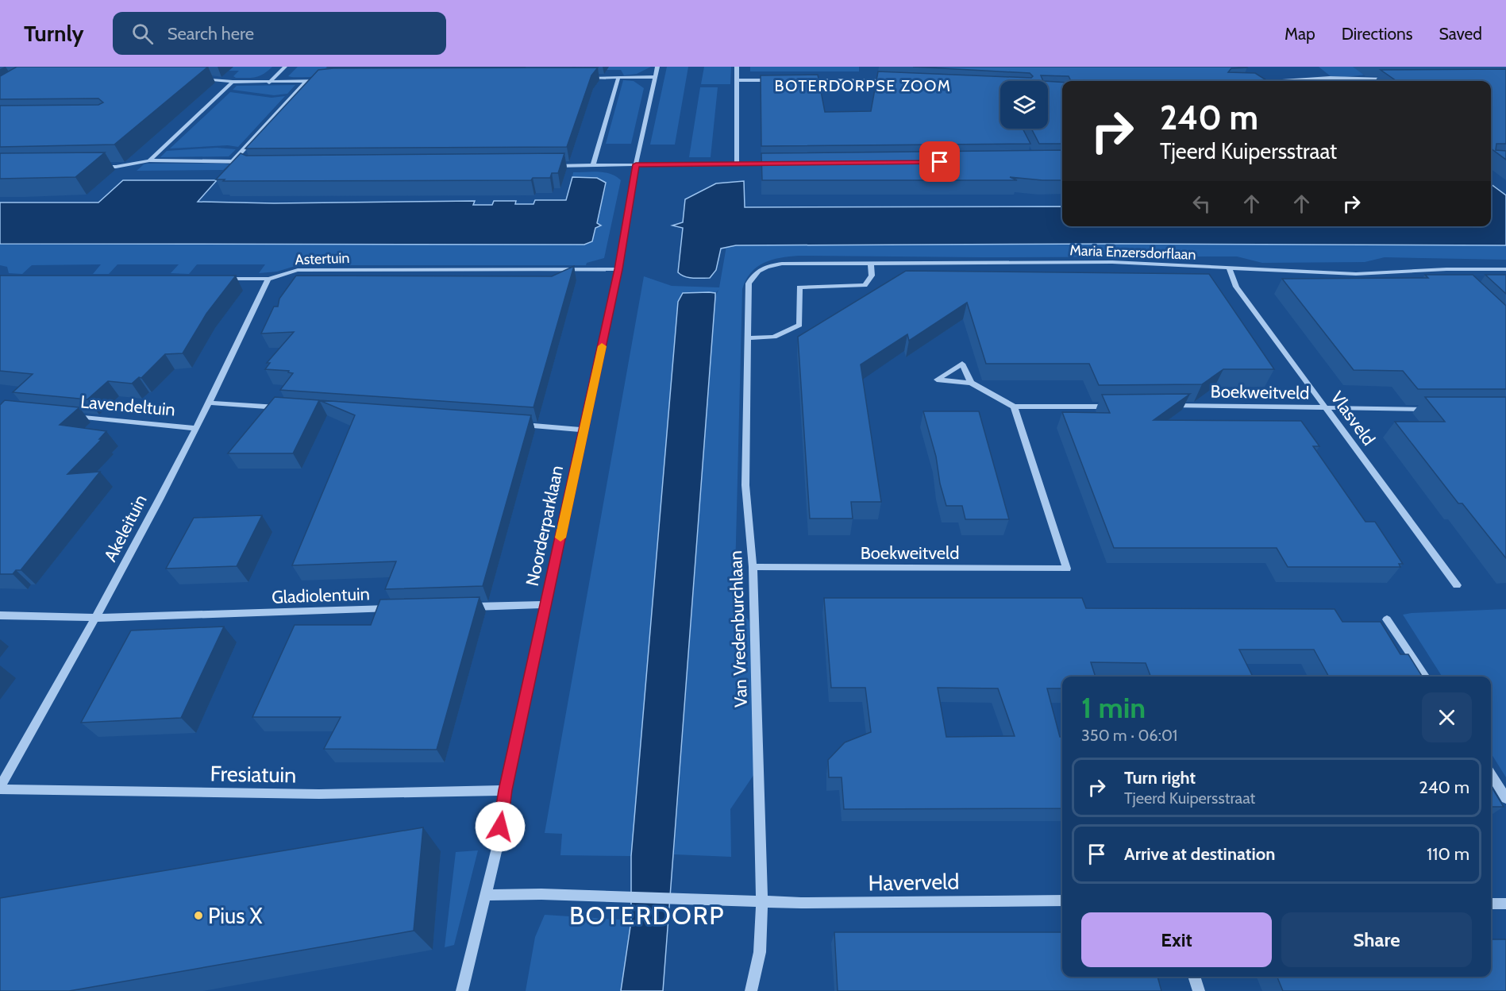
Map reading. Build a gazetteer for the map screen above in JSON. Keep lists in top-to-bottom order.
{
  "streets": {
    "street": [
      "Maria Enzersdorflaan",
      "Astertuin",
      "Boekweitveld",
      "Lavendeltuin",
      "Vlasveld",
      "Noorderparklaan",
      "Akeleituin",
      "Gladiolentuin",
      "Van Vredenburchlaan",
      "Fresiatuin",
      "Haverveld"
    ]
  },
  "crossings": [
    ["Maria Enzersdorflaan", "Vlasveld"],
    ["Maria Enzersdorflaan", "Van Vredenburchlaan"],
    ["Astertuin", "Noorderparklaan"],
    ["Astertuin", "Akeleituin"],
    ["Boekweitveld", "Vlasveld"],
    ["Boekweitveld", "Van Vredenburchlaan"],
    ["Lavendeltuin", "Akeleituin"],
    ["Noorderparklaan", "Fresiatuin"],
    ["Noorderparklaan", "Haverveld"],
    ["Akeleituin", "Gladiolentuin"],
    ["Akeleituin", "Fresiatuin"],
    ["Van Vredenburchlaan", "Haverveld"]
  ],
  "districts": ["BOTERDORPSE ZOOM", "BOTERDORP"],
  "places": ["Pius X"],
  "page": {
    "header": "Turnly",
    "search": "Search here",
    "nav": ["Map", "Directions", "Saved"],
    "turn": ["240 m", "Tjeerd Kuipersstraat"],
    "heading": ["1 min", "350 m · 06:01"],
    "list": [
      {
        "name": "Turn right",
        "note": "Tjeerd Kuipersstraat",
        "value": "240 m"
      },
      {
        "name": "Arrive at destination",
        "value": "110 m"
      }
    ],
    "buttons": ["Exit", "Share"]
  }
}
